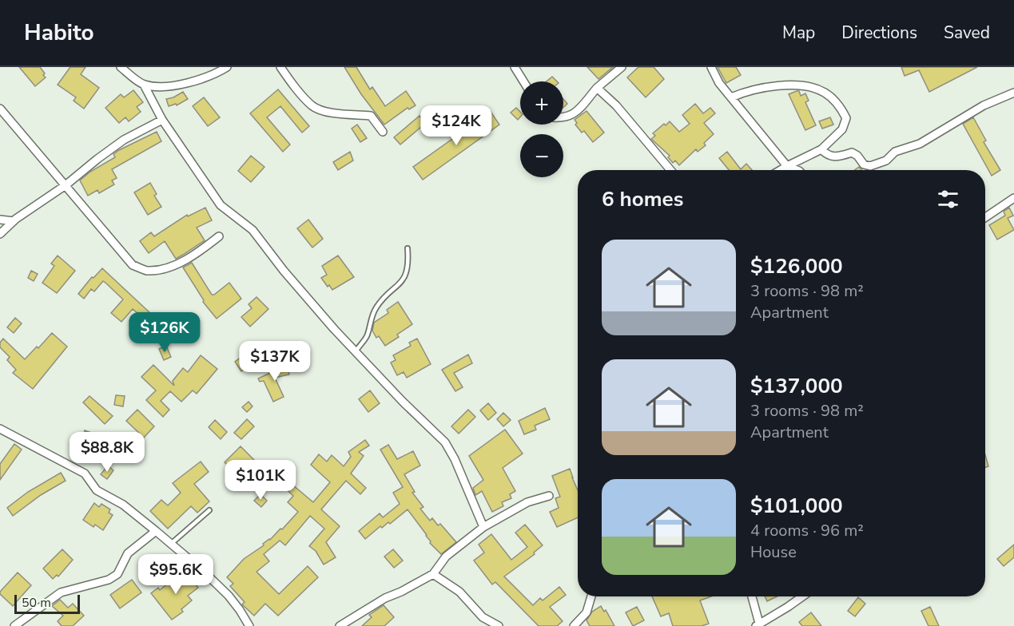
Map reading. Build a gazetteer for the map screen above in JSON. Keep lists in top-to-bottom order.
{
  "scale_bar": "50 m",
  "page": {
    "header": "Habito",
    "nav": ["Map", "Directions", "Saved"],
    "map_buttons": ["+", "−"],
    "price": [
      "$124K",
      "$126K",
      "$137K",
      "$88.8K",
      "$101K",
      "$95.6K"
    ],
    "heading": "6 homes",
    "list": [
      {
        "name": "$126,000",
        "note": "3 rooms · 98 m² · Apartment"
      },
      {
        "name": "$137,000",
        "note": "3 rooms · 98 m² · Apartment"
      },
      {
        "name": "$101,000",
        "note": "4 rooms · 96 m² · House"
      }
    ],
    "scale": "50 m"
  }
}
